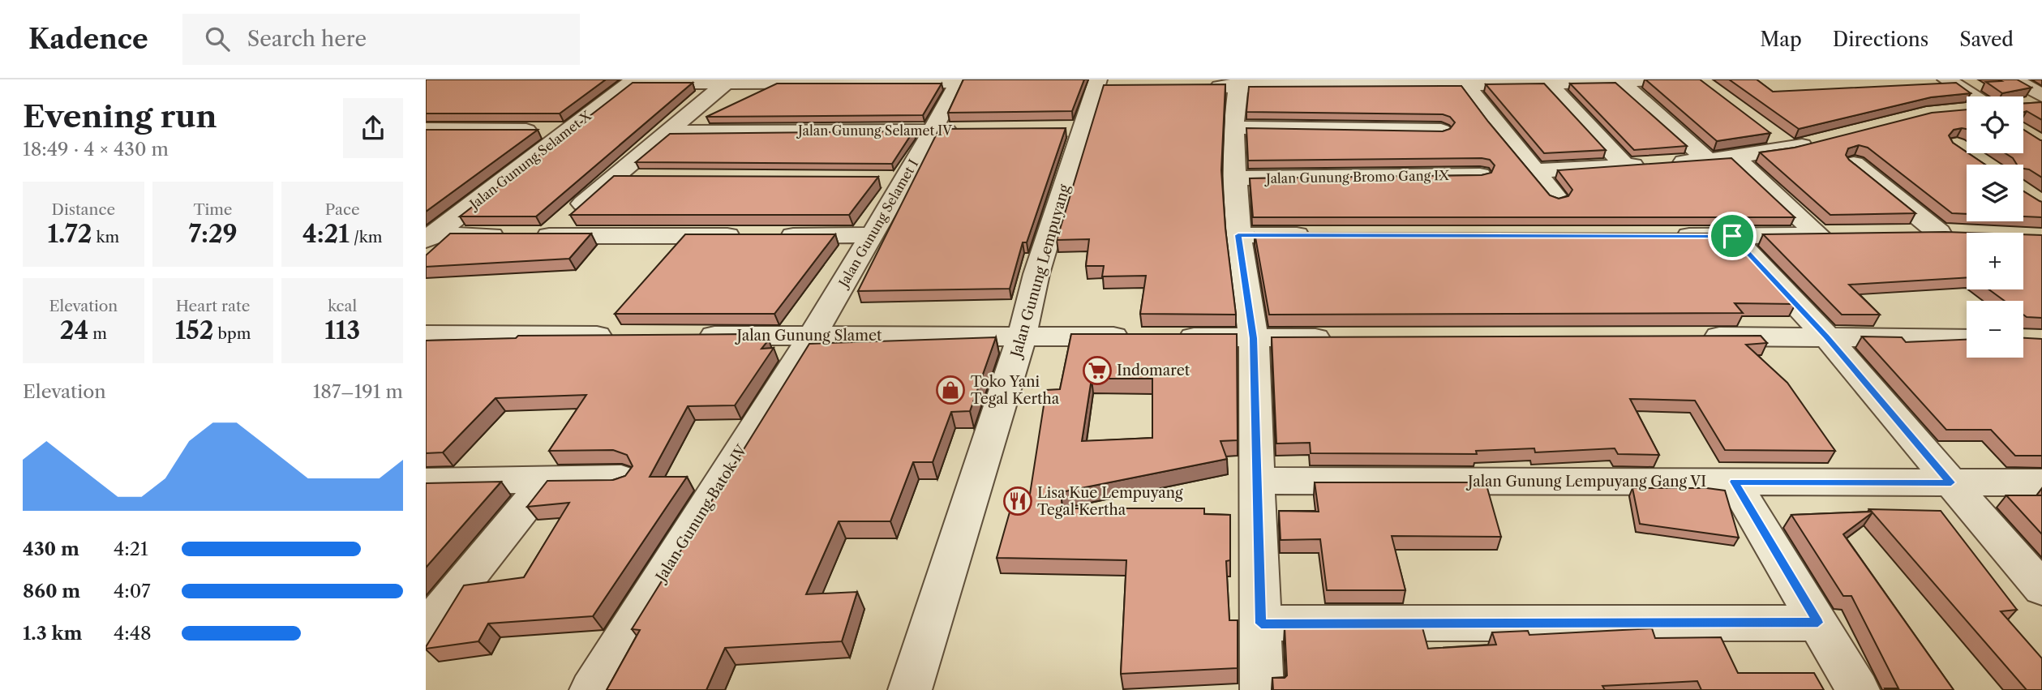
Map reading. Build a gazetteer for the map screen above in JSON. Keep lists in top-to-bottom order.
{
  "streets": {
    "street": [
      "Jalan Gunung Selamet IV",
      "Jalan Gunung Selamet X",
      "Jalan Gunung Bromo Gang IX",
      "Jalan Gunung Selamet I",
      "Jalan Gunung Lempuyang",
      "Jalan Gunung Slamet",
      "Jalan Gunung Lempuyang Gang VI",
      "Jalan Gunung Batok IV"
    ]
  },
  "crossings": [
    ["Jalan Gunung Selamet IV", "Jalan Gunung Selamet I"],
    ["Jalan Gunung Selamet I", "Jalan Gunung Slamet"],
    ["Jalan Gunung Selamet I", "Jalan Gunung Batok IV"],
    ["Jalan Gunung Lempuyang", "Jalan Gunung Slamet"],
    ["Jalan Gunung Slamet", "Jalan Gunung Batok IV"]
  ],
  "places": {
    "supermarket": ["Indomaret"],
    "shop": ["Toko Yani Tegal Kertha"],
    "restaurant": ["Lisa Kue Lempuyang Tegal Kertha"]
  },
  "page": {
    "header": "Kadence",
    "search": "Search here",
    "nav": ["Map", "Directions", "Saved"],
    "heading": ["Evening run", "18:49 · 4 × 430 m"],
    "map_buttons": ["+", "−"],
    "stats": [
      ["Distance", "1.72 km"],
      ["Time", "7:29"],
      ["Pace", "4:21 /km"],
      ["Elevation", "24 m"],
      ["Heart rate", "152 bpm"],
      ["kcal", "113"]
    ],
    "chart": ["Elevation", "187–191 m"],
    "list": [
      {
        "name": "430 m",
        "note": "4:21"
      },
      {
        "name": "860 m",
        "note": "4:07"
      },
      {
        "name": "1.3 km",
        "note": "4:48"
      }
    ]
  }
}
